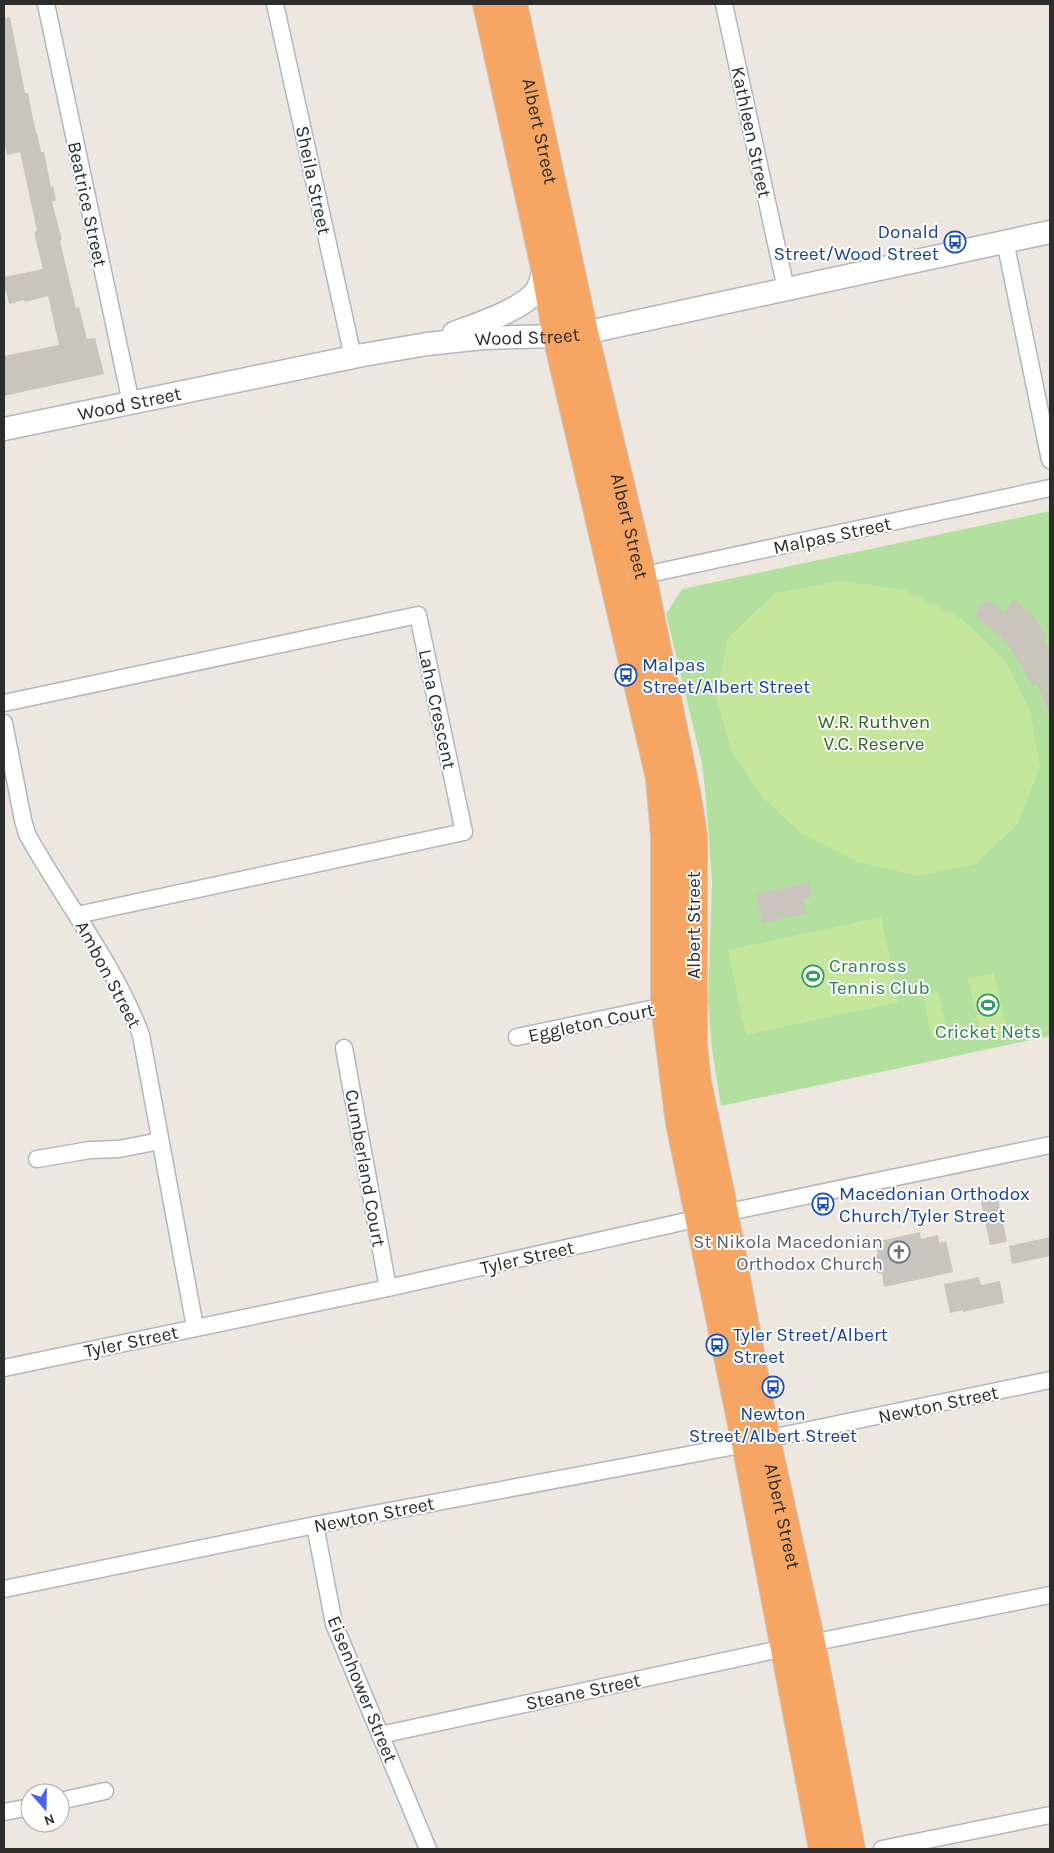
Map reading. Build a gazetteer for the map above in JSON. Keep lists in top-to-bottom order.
{
  "streets": {
    "highway": ["Albert Street"],
    "street": [
      "Kathleen Street",
      "Sheila Street",
      "Beatrice Street",
      "Wood Street",
      "Malpas Street",
      "Laha Crescent",
      "Ambon Street",
      "Eggleton Court",
      "Cumberland Court",
      "Tyler Street",
      "Newton Street",
      "Eisenhower Street",
      "Steane Street"
    ]
  },
  "crossings": [
    ["Albert Street", "Wood Street"],
    ["Albert Street", "Malpas Street"],
    ["Albert Street", "Eggleton Court"],
    ["Albert Street", "Tyler Street"],
    ["Albert Street", "Newton Street"],
    ["Albert Street", "Steane Street"],
    ["Kathleen Street", "Wood Street"],
    ["Sheila Street", "Wood Street"],
    ["Beatrice Street", "Wood Street"],
    ["Laha Crescent", "Ambon Street"],
    ["Ambon Street", "Tyler Street"],
    ["Cumberland Court", "Tyler Street"],
    ["Newton Street", "Eisenhower Street"],
    ["Eisenhower Street", "Steane Street"]
  ],
  "parks": ["W.R. Ruthven V.C. Reserve"],
  "places": {
    "bus stop": [
      "Donald Street/Wood Street",
      "Malpas Street/Albert Street",
      "Macedonian Orthodox Church/Tyler Street",
      "Tyler Street/Albert Street",
      "Newton Street/Albert Street"
    ],
    "sports": ["Cranross Tennis Club", "Cricket Nets"],
    "church": ["St Nikola Macedonian Orthodox Church"]
  },
  "north": "bottom"
}
